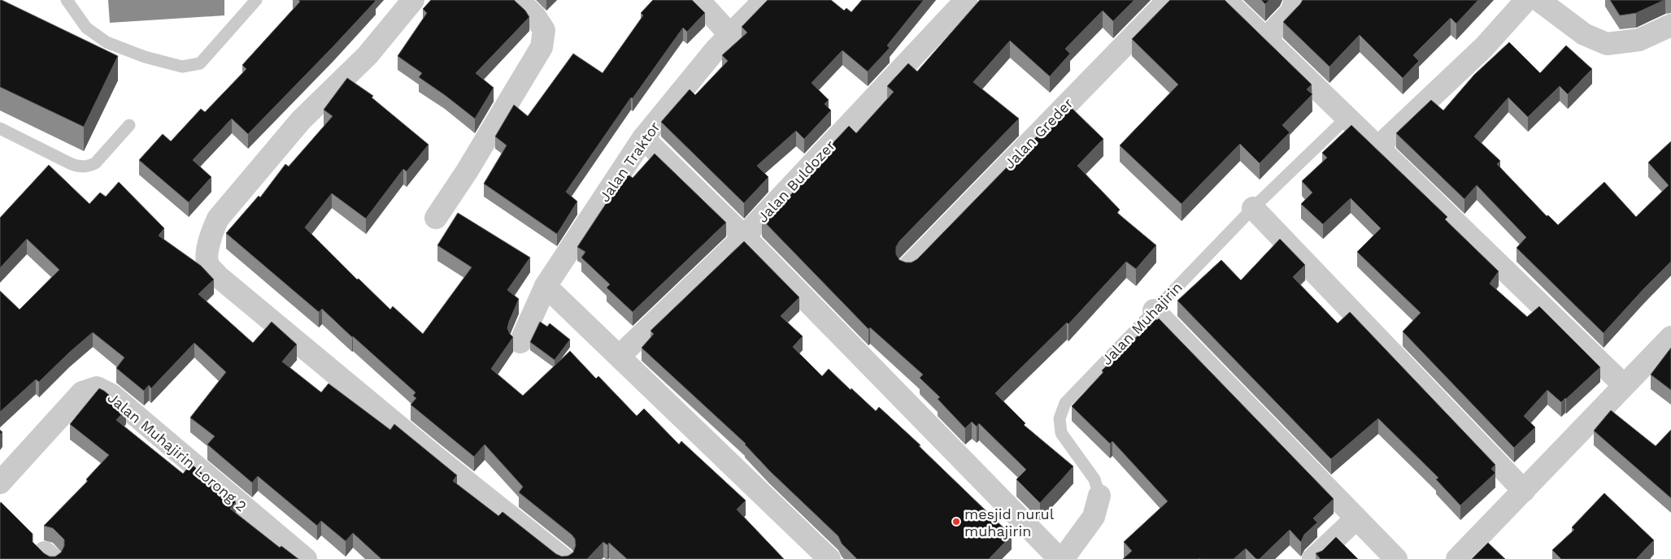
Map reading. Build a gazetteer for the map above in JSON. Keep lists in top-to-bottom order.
{
  "streets": {
    "street": [
      "Jalan Greder",
      "Jalan Traktor",
      "Jalan Buldozer",
      "Jalan Muhajirin",
      "Jalan Muhajirin Lorong 2"
    ]
  },
  "places": ["mesjid nurul muhajirin"]
}
